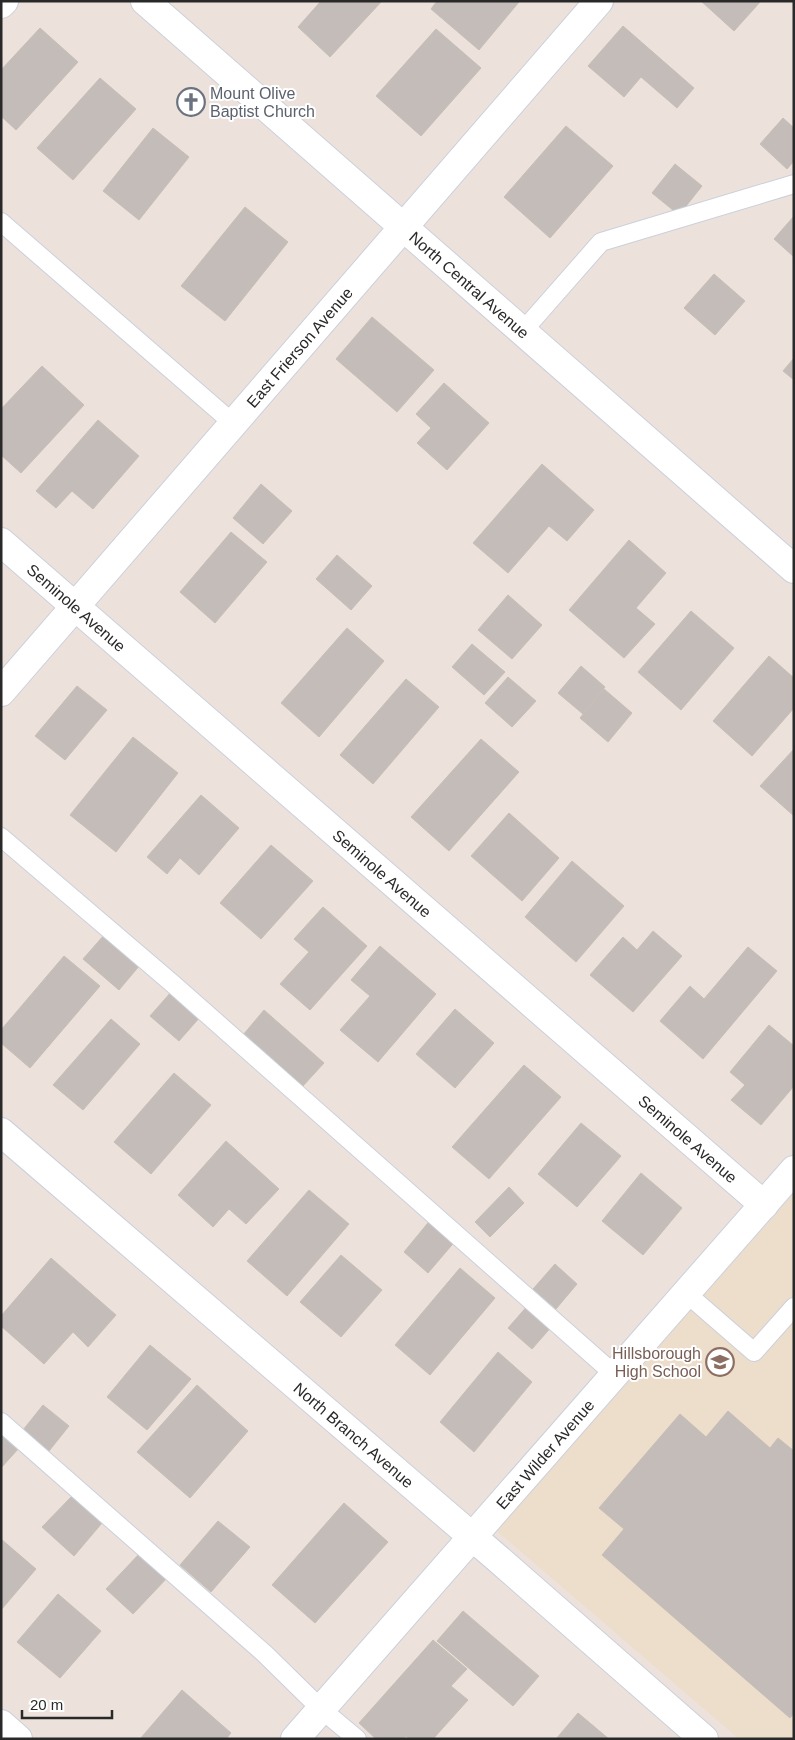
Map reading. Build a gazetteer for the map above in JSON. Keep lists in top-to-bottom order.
{
  "streets": {
    "street": [
      "North Central Avenue",
      "East Frierson Avenue",
      "Seminole Avenue",
      "North Branch Avenue",
      "East Wilder Avenue"
    ]
  },
  "crossings": [
    ["North Central Avenue", "East Frierson Avenue"],
    ["East Frierson Avenue", "Seminole Avenue"],
    ["Seminole Avenue", "East Wilder Avenue"],
    ["North Branch Avenue", "East Wilder Avenue"]
  ],
  "places": {
    "church": ["Mount Olive Baptist Church"],
    "school or university": ["Hillsborough High School"]
  },
  "scale_bar": "20 m"
}
